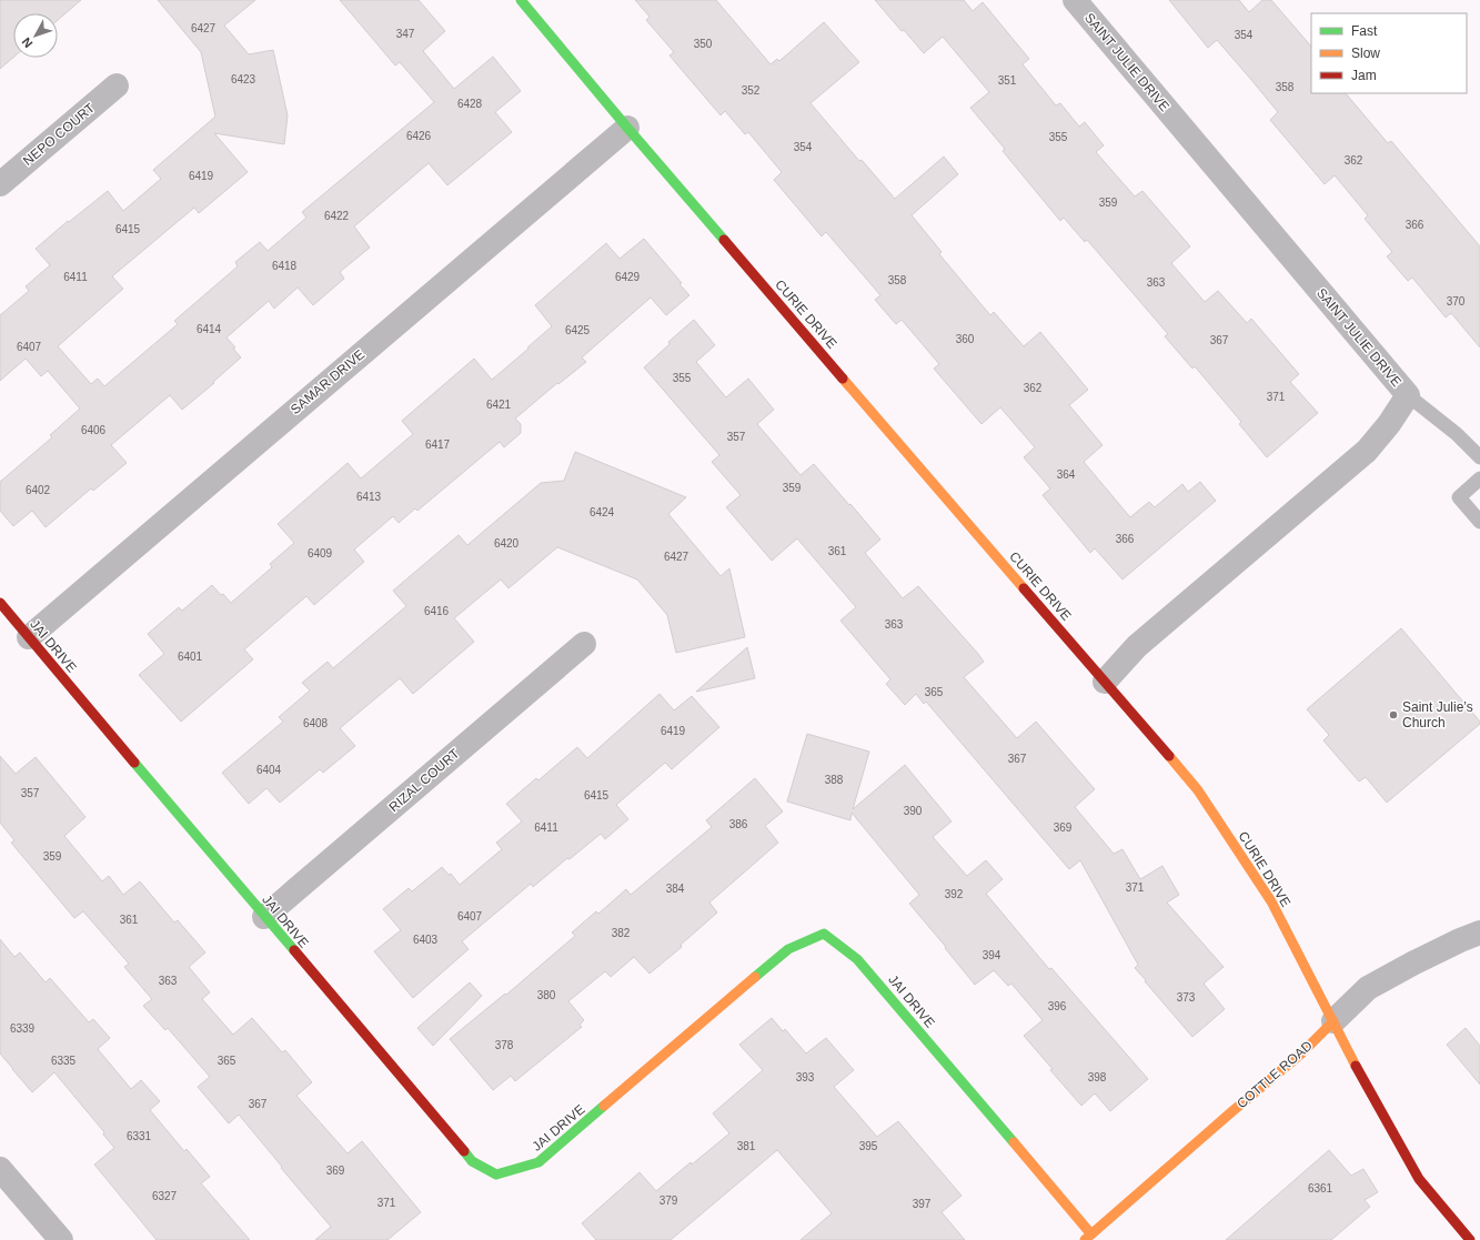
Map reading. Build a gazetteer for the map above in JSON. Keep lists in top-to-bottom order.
{
  "streets": {
    "street": [
      "SAINT JULIE DRIVE",
      "NEPO COURT",
      "CURIE DRIVE",
      "SAMAR DRIVE",
      "JAI DRIVE",
      "RIZAL COURT",
      "COTTLE ROAD"
    ]
  },
  "crossings": [
    ["SAINT JULIE DRIVE", "CURIE DRIVE"],
    ["CURIE DRIVE", "SAMAR DRIVE"],
    ["CURIE DRIVE", "COTTLE ROAD"],
    ["SAMAR DRIVE", "JAI DRIVE"],
    ["JAI DRIVE", "RIZAL COURT"],
    ["JAI DRIVE", "COTTLE ROAD"]
  ],
  "places": ["Saint Julie’s Church"],
  "house_numbers": [
    "6427",
    "347",
    "354",
    "350",
    "6423",
    "351",
    "358",
    "352",
    "6428",
    "6426",
    "355",
    "354",
    "362",
    "6419",
    "359",
    "6422",
    "366",
    "6415",
    "6418",
    "6411",
    "6429",
    "358",
    "363",
    "370",
    "6414",
    "6425",
    "360",
    "367",
    "6407",
    "355",
    "362",
    "371",
    "6421",
    "6406",
    "357",
    "6417",
    "364",
    "359",
    "6402",
    "6413",
    "6424",
    "366",
    "6420",
    "361",
    "6409",
    "6427",
    "6416",
    "363",
    "6401",
    "365",
    "6408",
    "6419",
    "367",
    "6404",
    "388",
    "357",
    "6415",
    "390",
    "386",
    "6411",
    "369",
    "359",
    "371",
    "384",
    "392",
    "6407",
    "361",
    "382",
    "6403",
    "394",
    "363",
    "380",
    "373",
    "396",
    "6339",
    "378",
    "6335",
    "365",
    "393",
    "398",
    "367",
    "6331",
    "381",
    "395",
    "369",
    "6361",
    "6327",
    "379",
    "371",
    "397"
  ],
  "legend": ["Fast", "Slow", "Jam"],
  "north": "bottom left"
}
